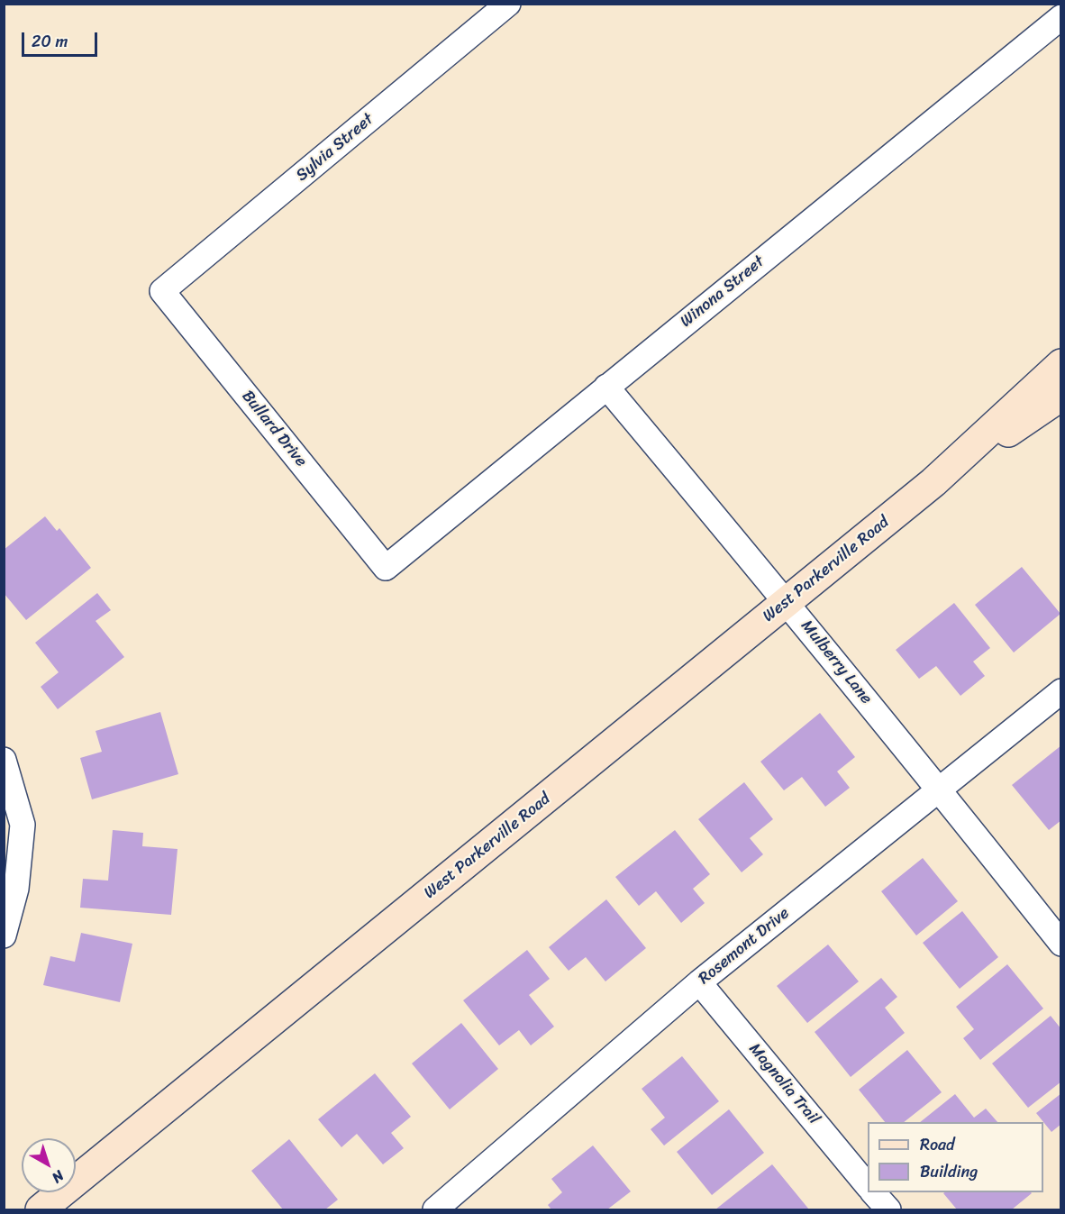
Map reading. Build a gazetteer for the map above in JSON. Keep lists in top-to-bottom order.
{
  "streets": {
    "main road": ["West Parkerville Road"],
    "street": [
      "Sylvia Street",
      "Winona Street",
      "Bullard Drive",
      "Mulberry Lane",
      "Rosemont Drive",
      "Magnolia Trail"
    ]
  },
  "crossings": [
    ["Sylvia Street", "Bullard Drive"],
    ["Winona Street", "Bullard Drive"],
    ["Winona Street", "Mulberry Lane"],
    ["West Parkerville Road", "Mulberry Lane"],
    ["Mulberry Lane", "Rosemont Drive"],
    ["Rosemont Drive", "Magnolia Trail"]
  ],
  "legend": ["Road", "Building"],
  "scale_bar": "20 m",
  "north": "bottom right"
}
